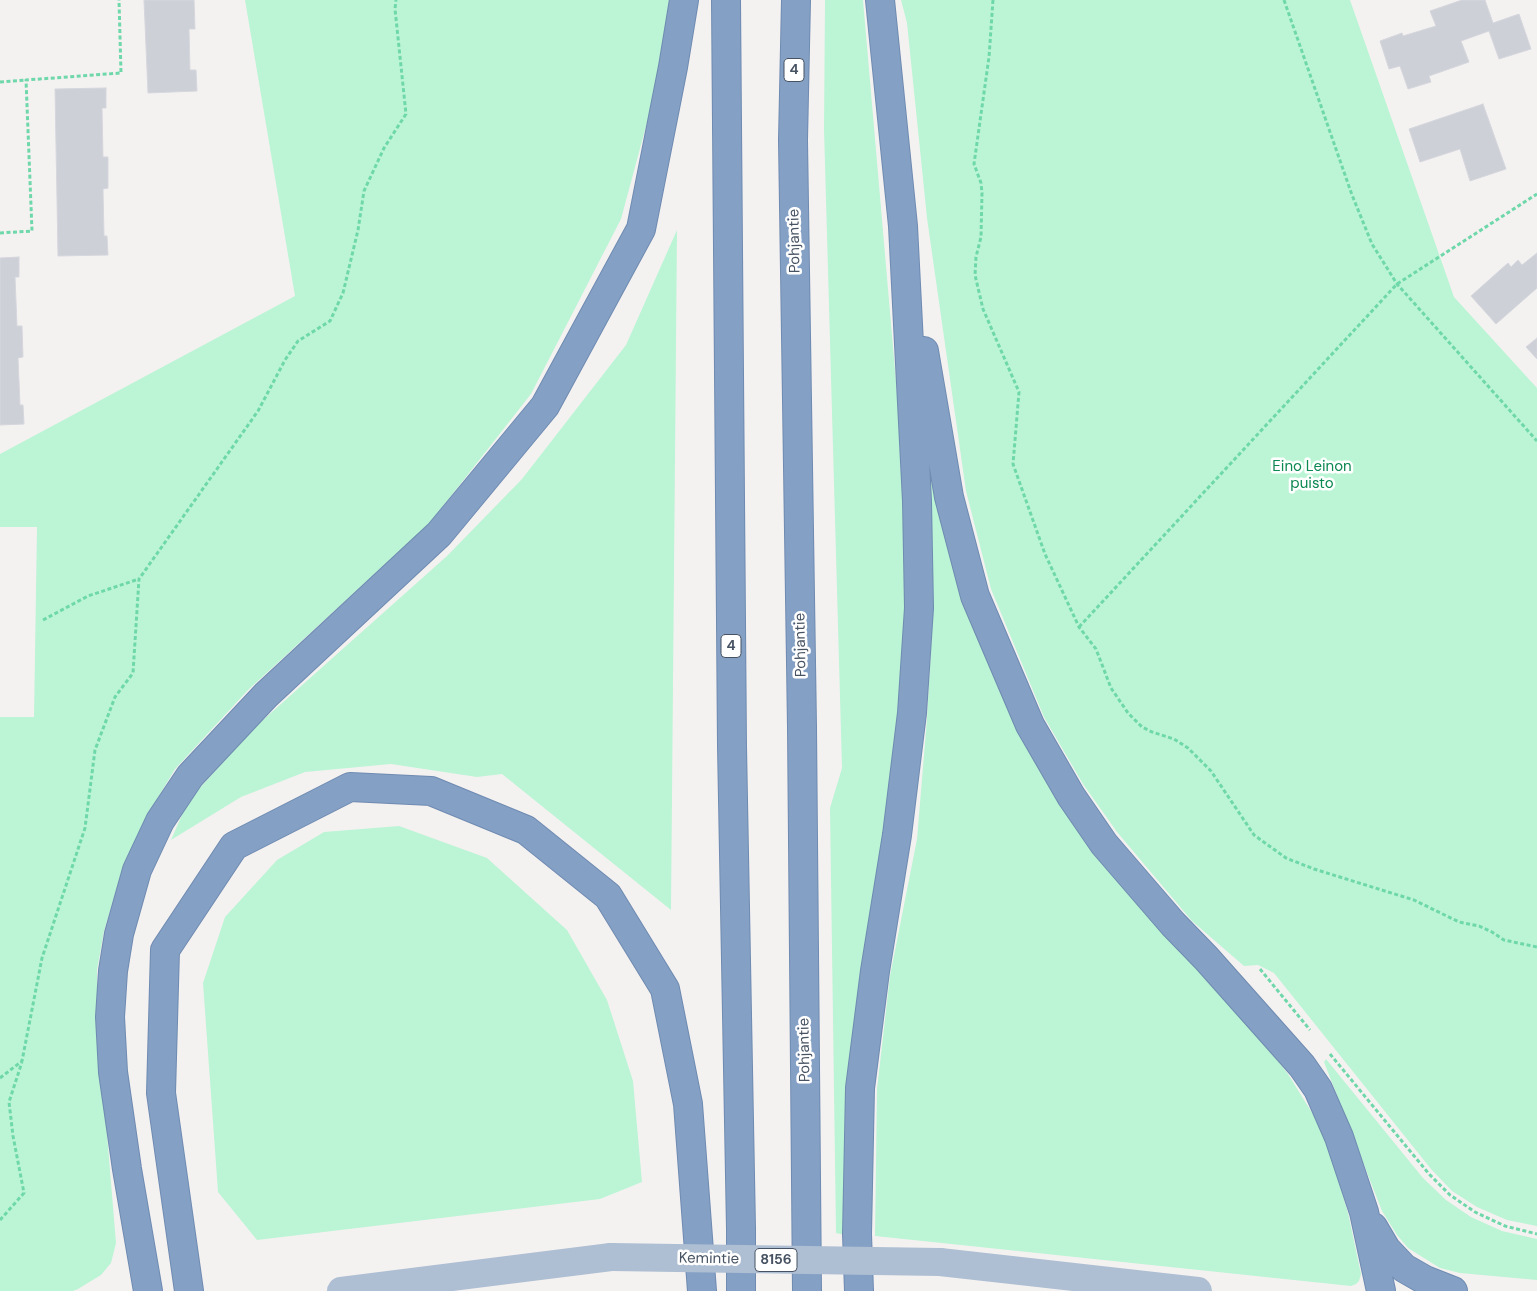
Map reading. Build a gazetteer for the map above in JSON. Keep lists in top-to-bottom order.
{
  "streets": {
    "highway": ["4", "Pohjantie"],
    "main road": ["Kemintie", "8156"]
  },
  "parks": ["Eino Leinon puisto"]
}
